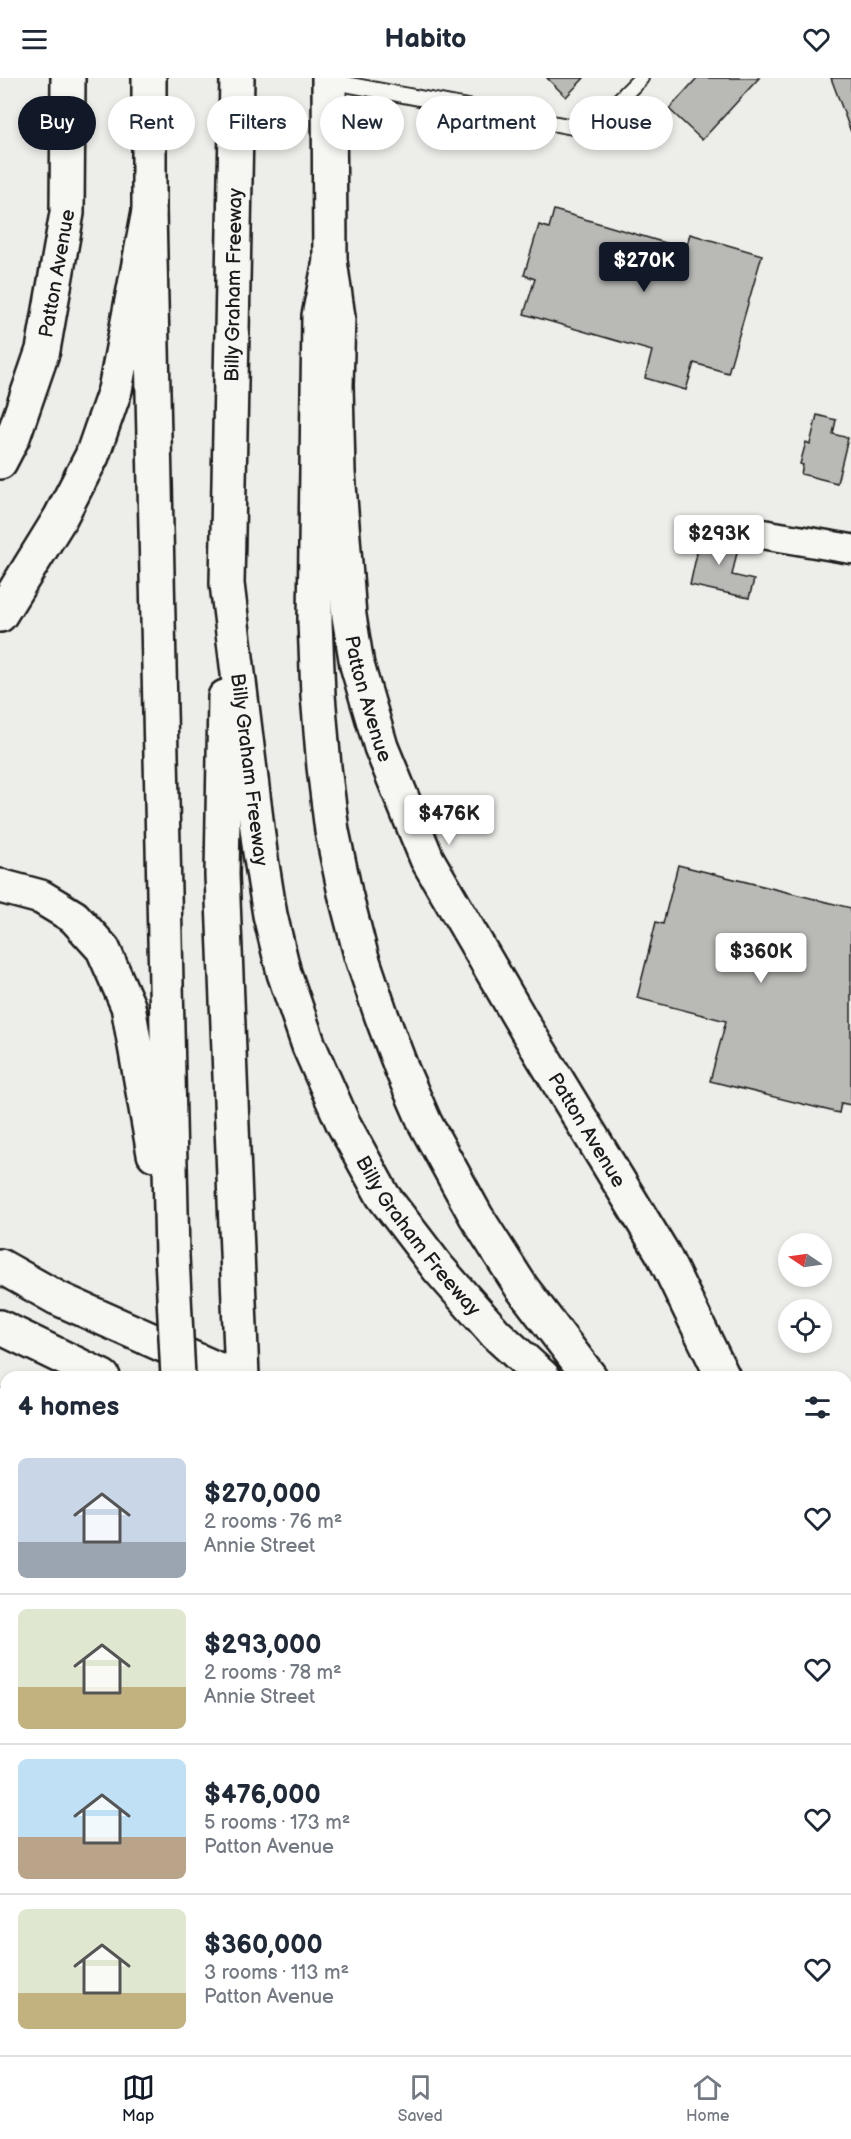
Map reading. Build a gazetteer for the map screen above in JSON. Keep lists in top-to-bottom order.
{
  "streets": {
    "main road": ["Patton Avenue", "Billy Graham Freeway"]
  },
  "north": "left",
  "page": {
    "header": "Habito",
    "chip": [
      "Buy",
      "Rent",
      "Filters",
      "New",
      "Apartment",
      "House"
    ],
    "price": [
      "$270K",
      "$293K",
      "$476K",
      "$360K"
    ],
    "heading": "4 homes",
    "list": [
      {
        "name": "$270,000",
        "note": "2 rooms · 76 m² · Annie Street"
      },
      {
        "name": "$293,000",
        "note": "2 rooms · 78 m² · Annie Street"
      },
      {
        "name": "$476,000",
        "note": "5 rooms · 173 m² · Patton Avenue"
      },
      {
        "name": "$360,000",
        "note": "3 rooms · 113 m² · Patton Avenue"
      }
    ],
    "tabs": ["Map", "Saved", "Home"]
  }
}
